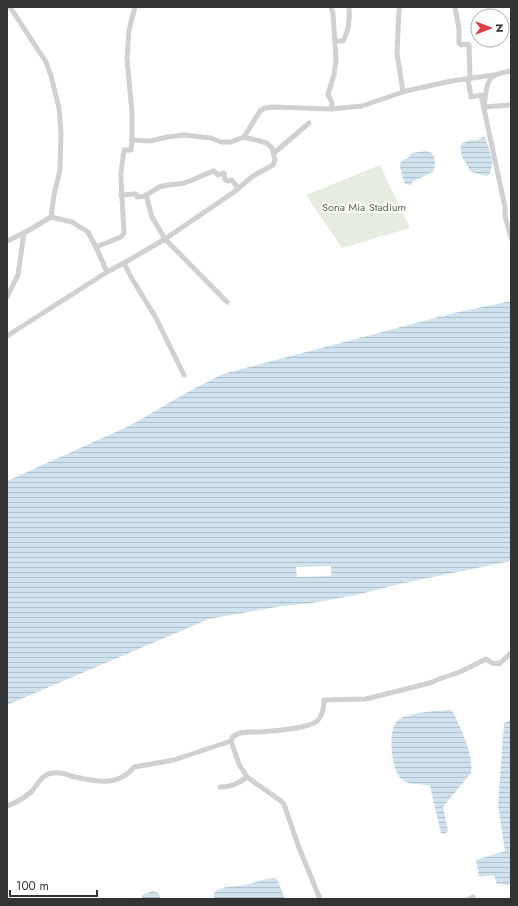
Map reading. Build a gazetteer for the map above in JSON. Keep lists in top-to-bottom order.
{
  "parks": ["Sona Mia Stadium"],
  "scale_bar": "100 m",
  "north": "right"
}
